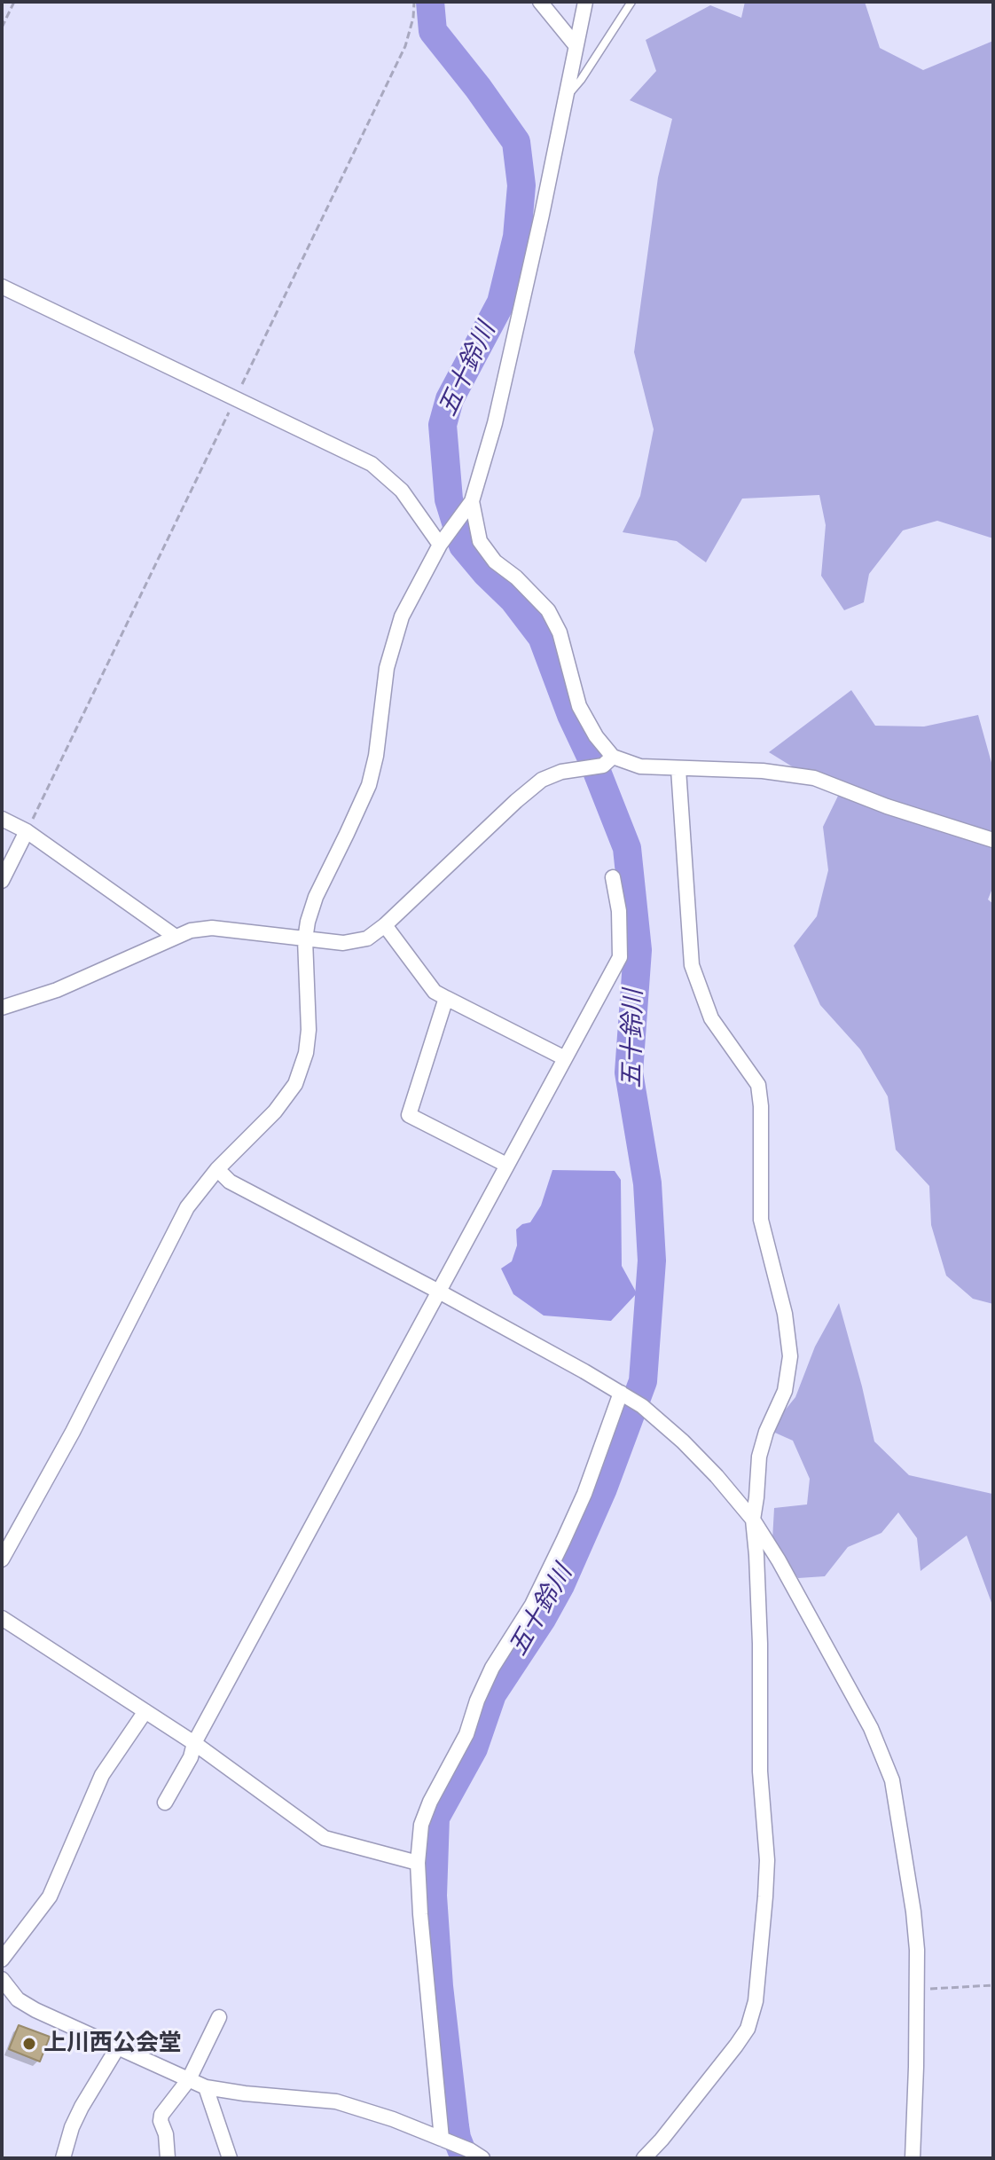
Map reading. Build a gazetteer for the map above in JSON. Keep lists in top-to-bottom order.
{
  "water": ["五十鈴川"],
  "places": ["上川西公会堂"]
}
